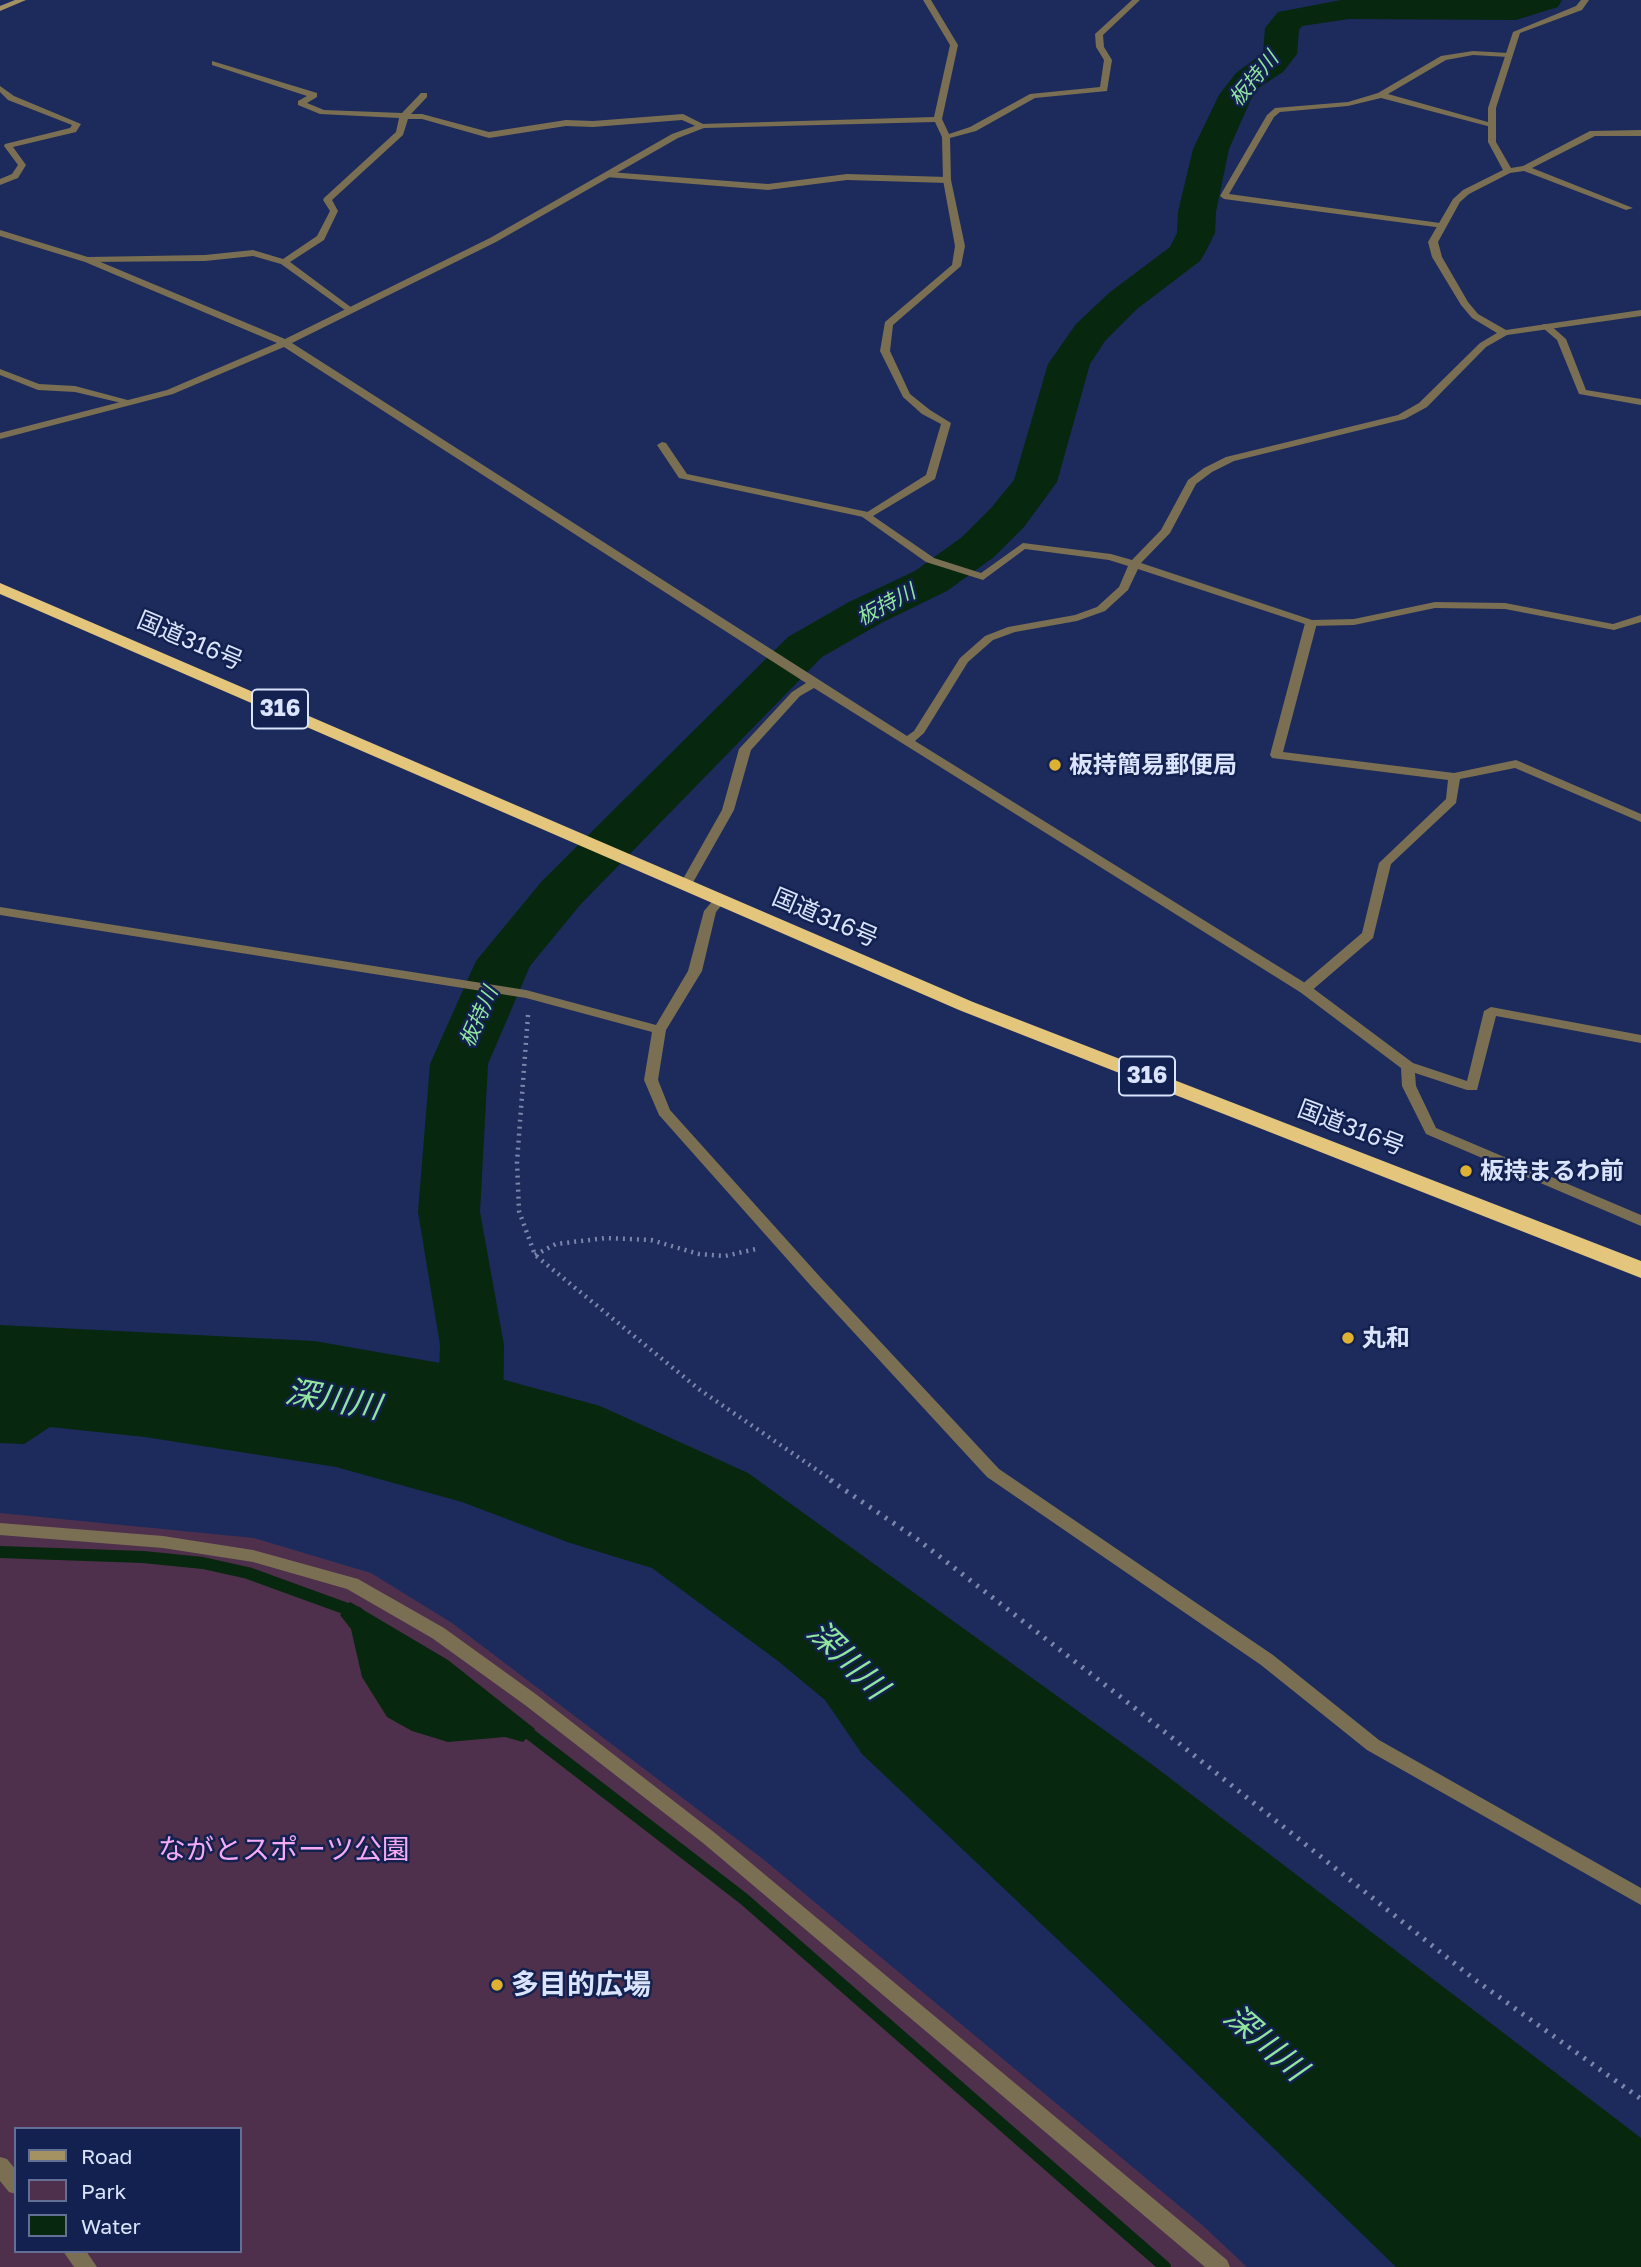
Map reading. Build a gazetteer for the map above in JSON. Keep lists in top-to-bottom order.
{
  "streets": {
    "highway": ["国道316号", "316"]
  },
  "water": ["板持川", "深川川"],
  "parks": ["ながとスポーツ公園"],
  "places": [
    "板持簡易郵便局",
    "板持まるわ前",
    "丸和",
    "多目的広場"
  ],
  "legend": ["Road", "Park", "Water"]
}
